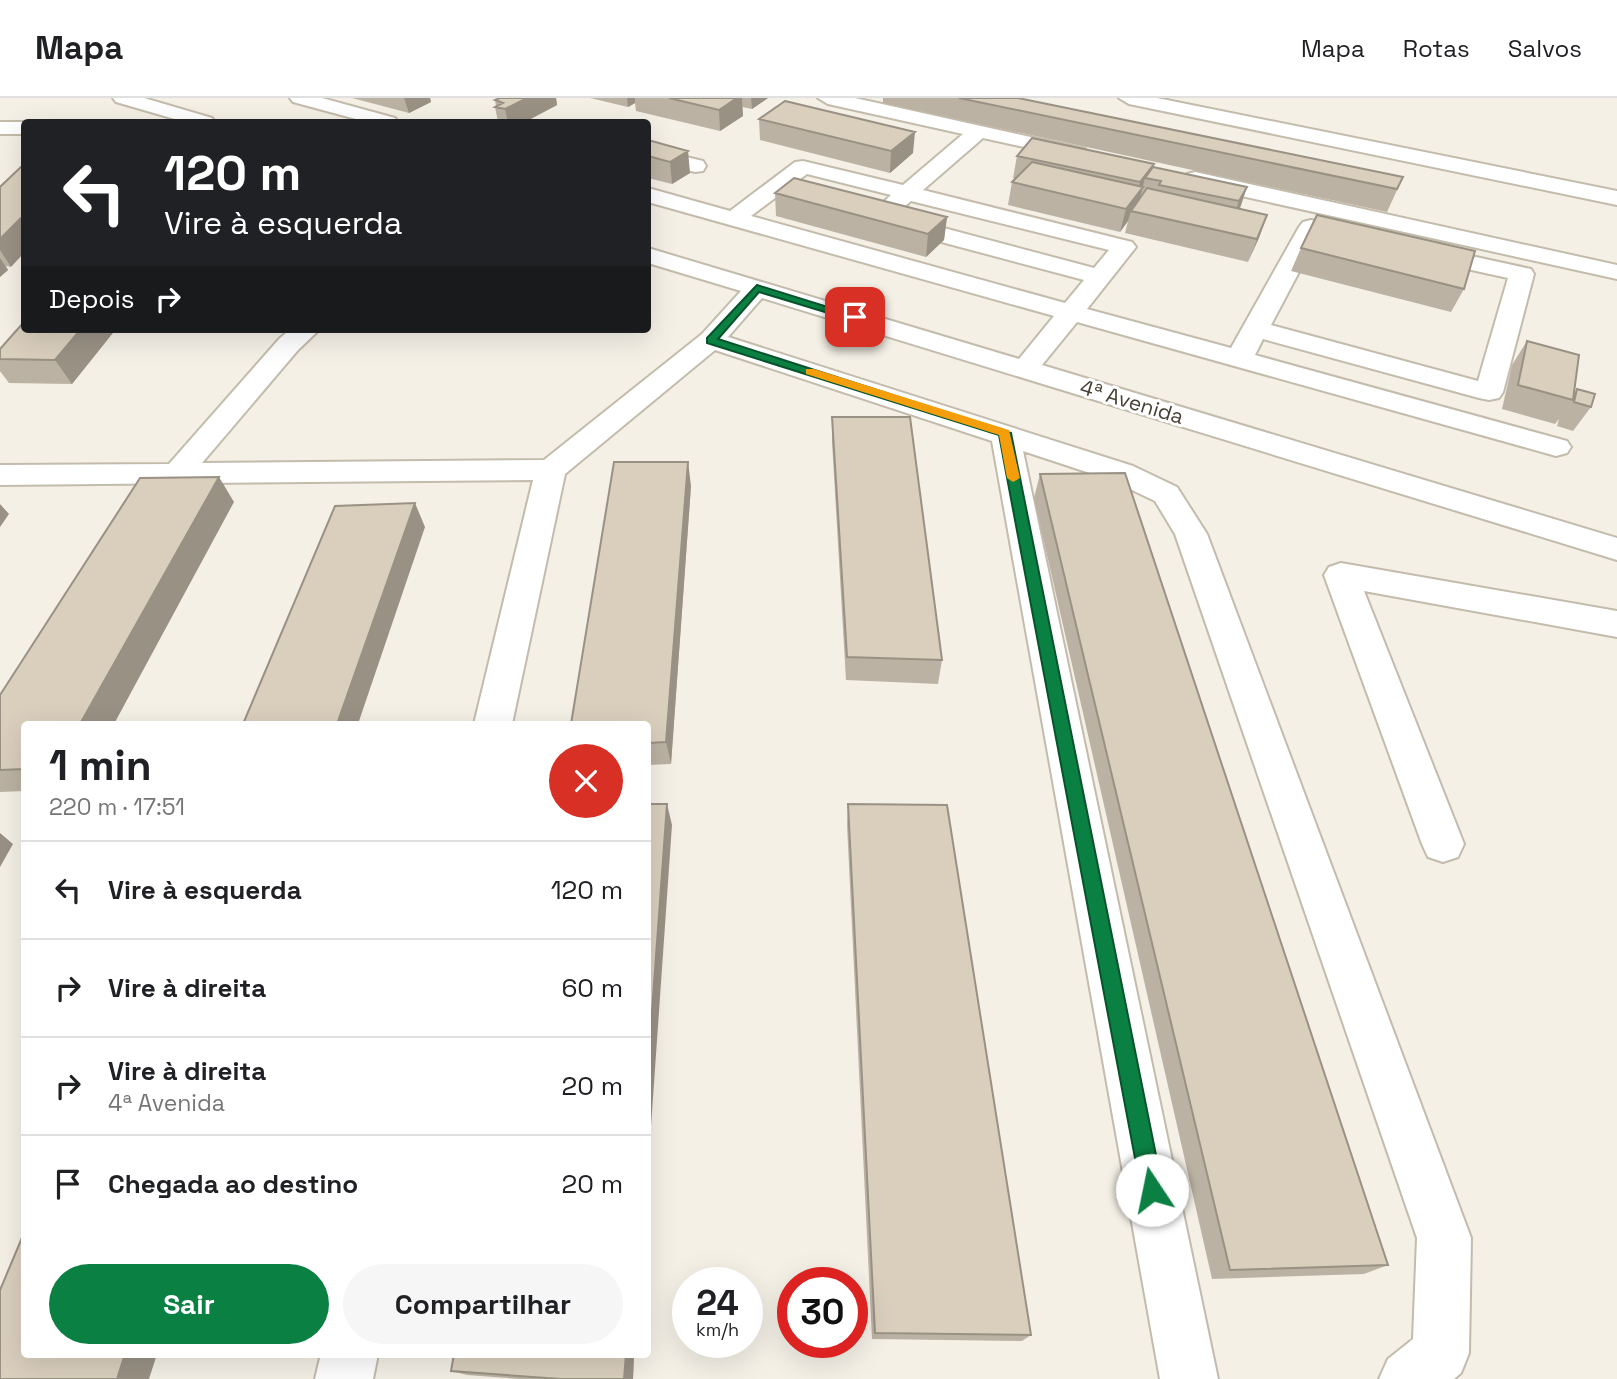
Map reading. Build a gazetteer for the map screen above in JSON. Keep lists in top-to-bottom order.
{
  "streets": {
    "street": ["4ª Avenida"]
  },
  "page": {
    "header": "Mapa",
    "nav": ["Mapa", "Rotas", "Salvos"],
    "turn": ["120 m", "Vire à esquerda"],
    "then": "Depois",
    "heading": ["1 min", "220 m · 17:51"],
    "list": [
      {
        "name": "Vire à esquerda",
        "value": "120 m"
      },
      {
        "name": "Vire à direita",
        "value": "60 m"
      },
      {
        "name": "Vire à direita",
        "note": "4ª Avenida",
        "value": "20 m"
      },
      {
        "name": "Chegada ao destino",
        "value": "20 m"
      }
    ],
    "buttons": ["Sair", "Compartilhar"],
    "speed": "24 km/h",
    "limit": "30"
  }
}
